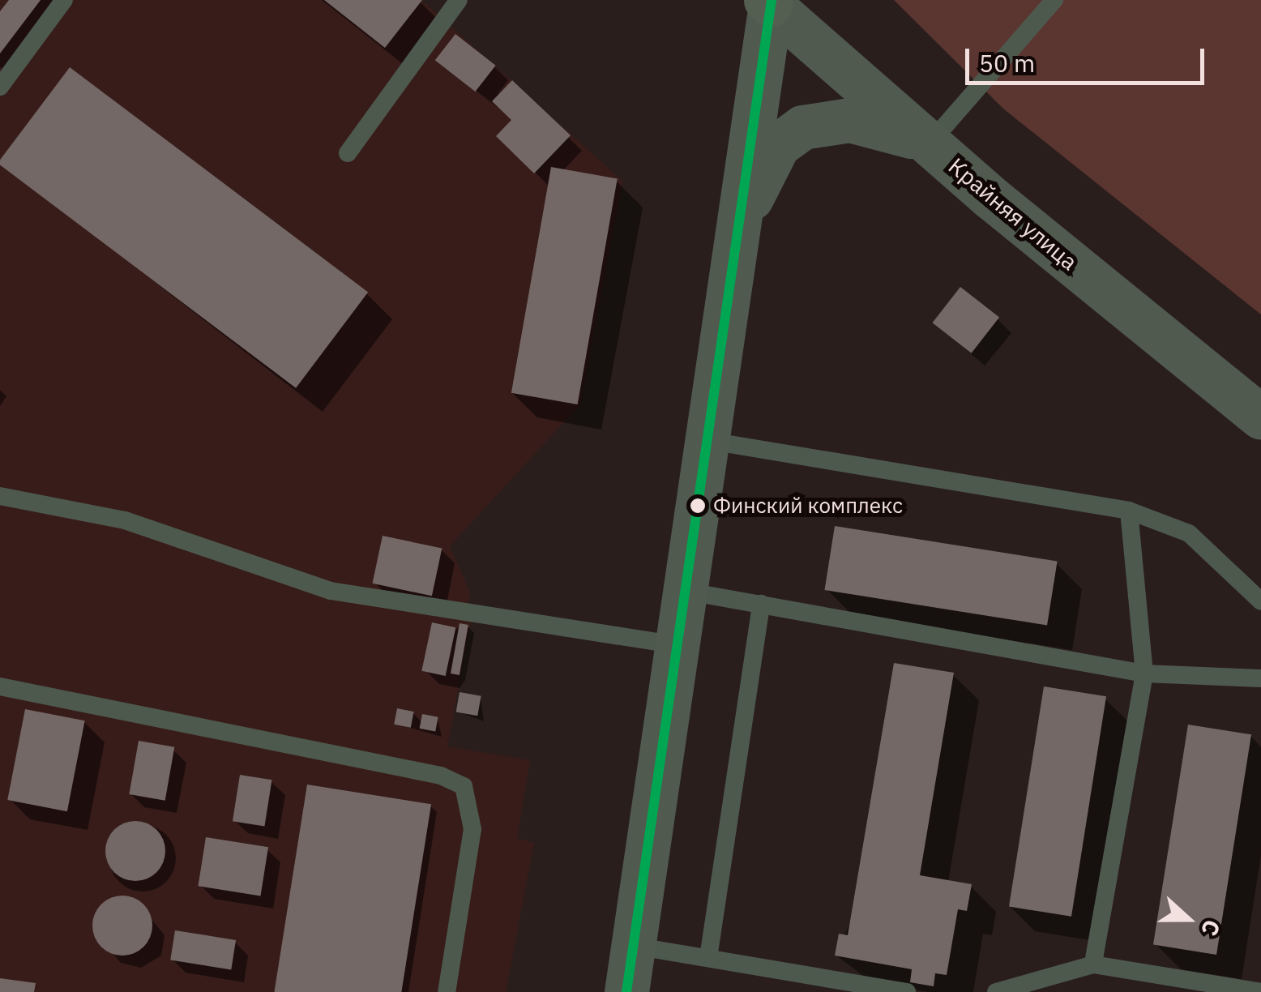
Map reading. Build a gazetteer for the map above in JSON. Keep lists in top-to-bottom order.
{
  "streets": {
    "street": ["Крайняя улица"]
  },
  "places": ["Финский комплекс"],
  "scale_bar": "50 m",
  "north": "right"
}
